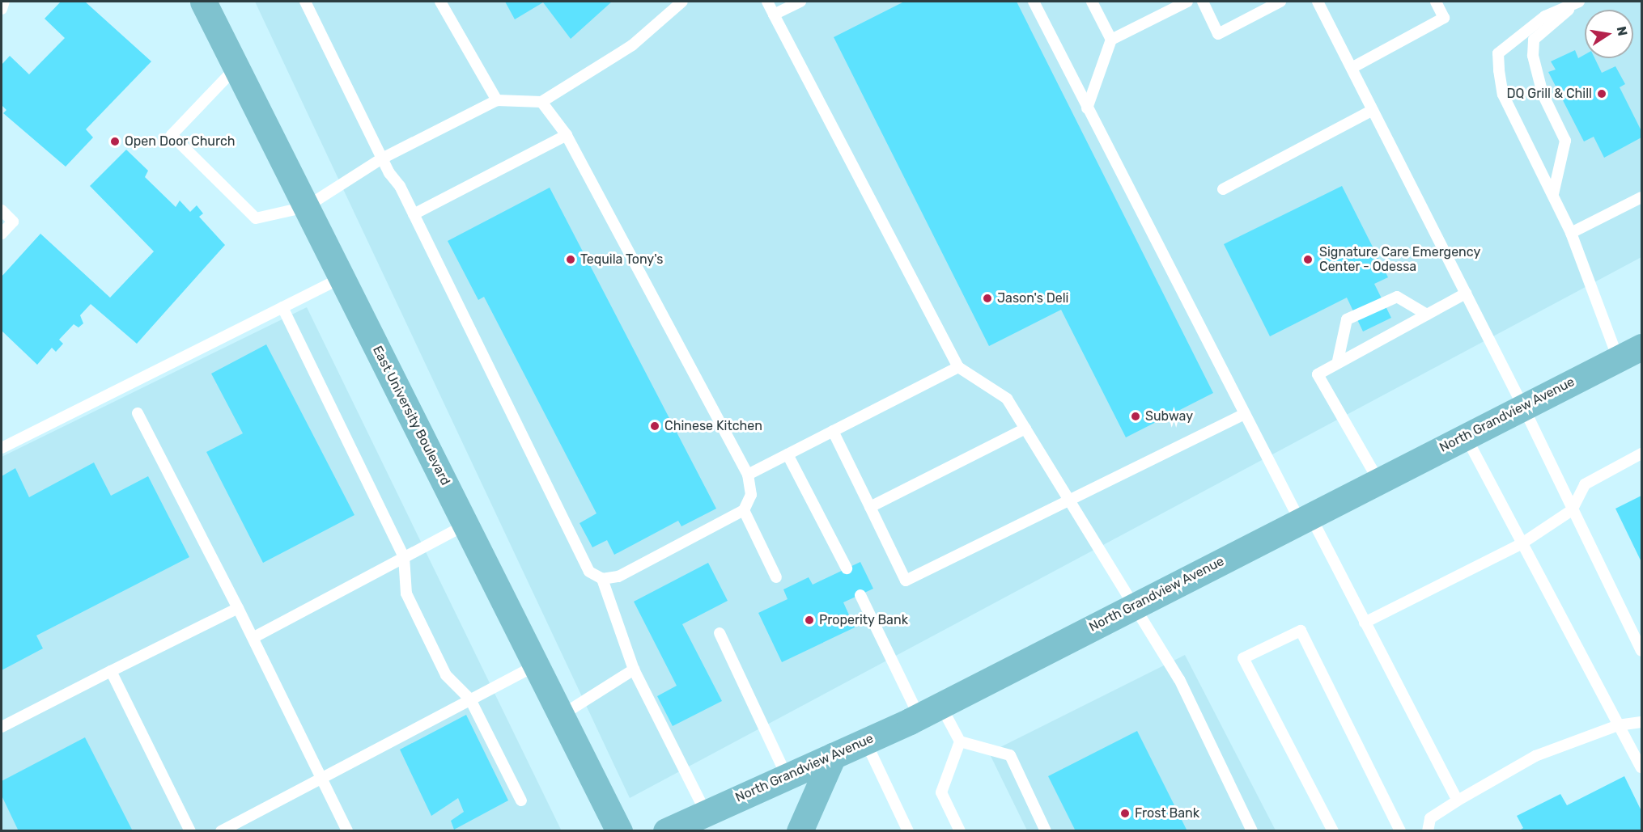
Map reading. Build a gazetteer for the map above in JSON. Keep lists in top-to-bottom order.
{
  "streets": {
    "main road": ["North Grandview Avenue", "East University Boulevard"]
  },
  "places": [
    "DQ Grill & Chill",
    "Open Door Church",
    "Tequila Tony's",
    "Signature Care Emergency Center - Odessa",
    "Jason's Deli",
    "Subway",
    "Chinese Kitchen",
    "Properity Bank",
    "Frost Bank"
  ],
  "north": "right"
}
